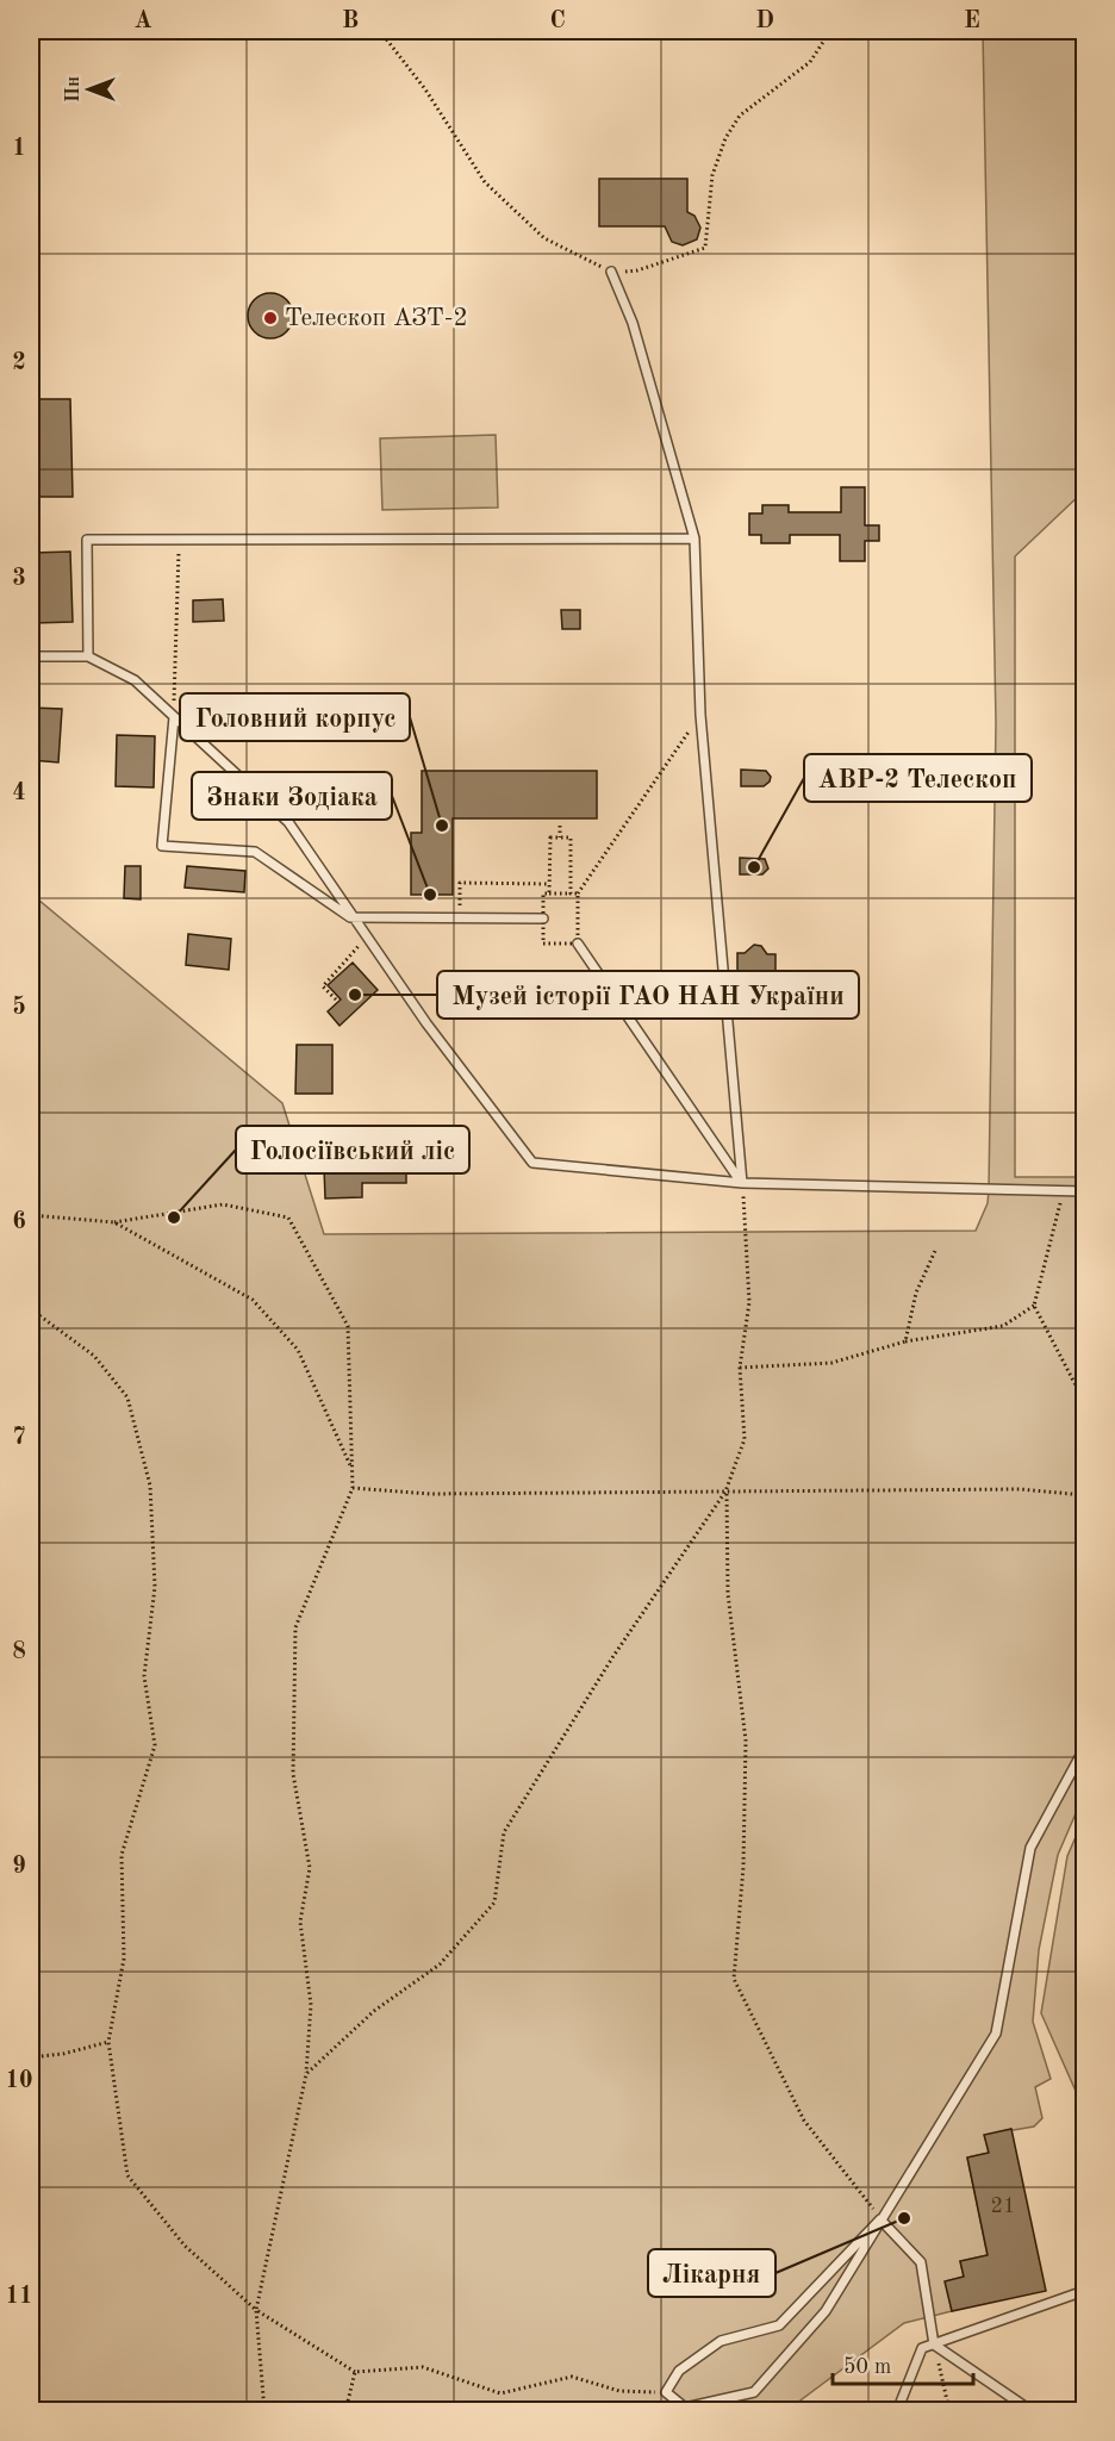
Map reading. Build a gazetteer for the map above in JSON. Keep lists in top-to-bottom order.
{
  "places": [
    "Телескоп АЗТ-2",
    "Головний корпус",
    "АВР-2 Телескоп",
    "Знаки Зодіака",
    "Музей історії ГАО НАН України",
    "Голосіївський ліс",
    "Лікарня"
  ],
  "house_numbers": ["21"],
  "scale_bar": "50 m",
  "north": "left",
  "grid": {
    "columns": [
      "A",
      "B",
      "C",
      "D",
      "E"
    ],
    "rows": [
      "1",
      "2",
      "3",
      "4",
      "5",
      "6",
      "7",
      "8",
      "9",
      "10",
      "11"
    ]
  }
}
